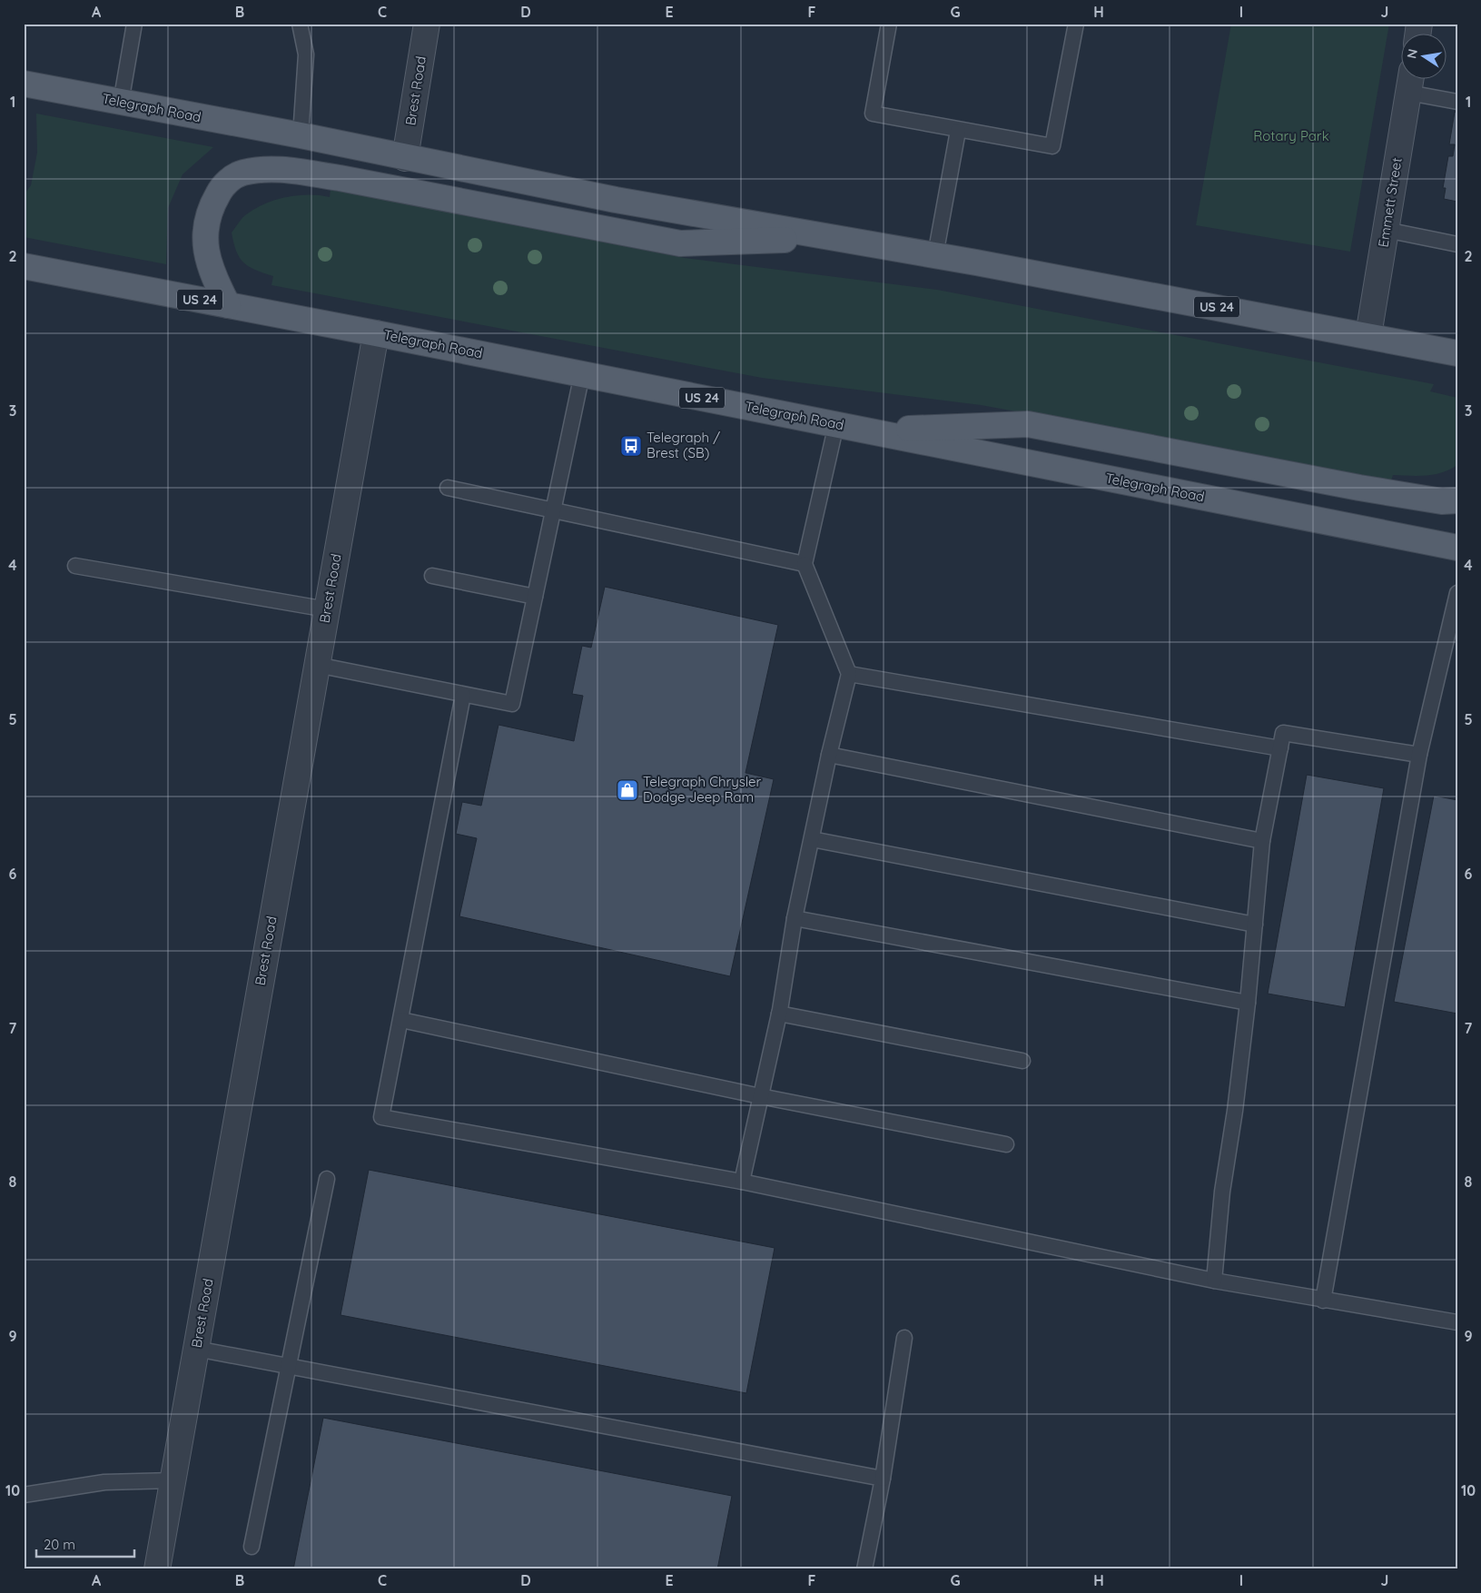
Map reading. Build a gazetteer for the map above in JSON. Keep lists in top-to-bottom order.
{
  "streets": {
    "main road": ["Telegraph Road", "US 24"],
    "street": ["Brest Road", "Emmett Street"]
  },
  "crossings": [
    ["Brest Road", "Telegraph Road"],
    ["Telegraph Road", "Emmett Street"]
  ],
  "parks": ["Rotary Park"],
  "places": {
    "bus stop": ["Telegraph / Brest (SB)"],
    "shop": ["Telegraph Chrysler Dodge Jeep Ram"]
  },
  "scale_bar": "20 m",
  "north": "left",
  "grid": {
    "columns": [
      "A",
      "B",
      "C",
      "D",
      "E",
      "F",
      "G",
      "H",
      "I",
      "J"
    ],
    "rows": [
      "1",
      "2",
      "3",
      "4",
      "5",
      "6",
      "7",
      "8",
      "9",
      "10"
    ]
  }
}
